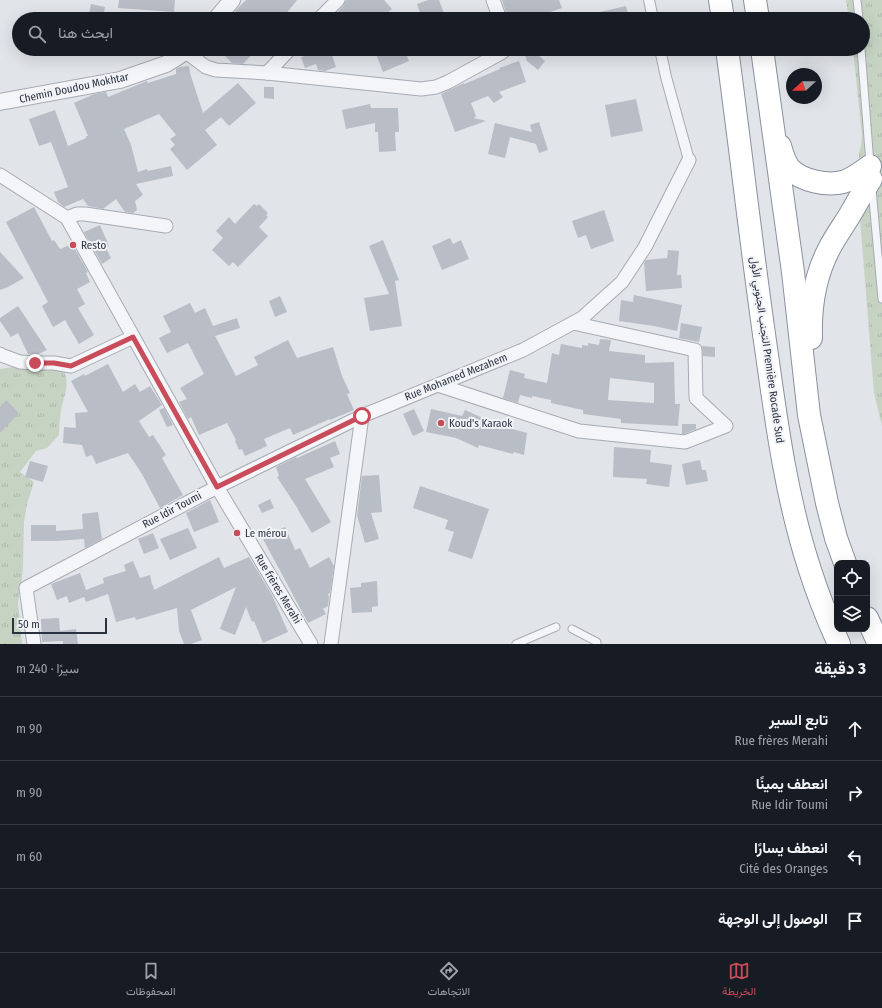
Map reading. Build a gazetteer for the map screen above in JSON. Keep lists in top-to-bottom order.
{
  "streets": {
    "highway": ["التجنب الجنوبي الأول Première Rocade Sud"],
    "street": [
      "Chemin Doudou Mokhtar",
      "Rue Mohamed Mezahem",
      "Rue Idir Toumi",
      "Rue frères Merahi"
    ]
  },
  "crossings": [
    ["Rue Idir Toumi", "Rue frères Merahi"]
  ],
  "places": ["Resto", "Koud's Karaok", "Le mérou"],
  "scale_bar": "50 m",
  "north": "left",
  "page": {
    "search": "ابحث هنا",
    "scale": "50 m",
    "heading": ["3 دقيقة", "سيرًا · 240 m"],
    "list": [
      ["تابع السير", "Rue frères Merahi", "90 m"],
      ["انعطف يمينًا", "Rue Idir Toumi", "90 m"],
      ["انعطف يسارًا", "Cité des Oranges", "60 m"],
      "الوصول إلى الوجهة"
    ],
    "nav": ["الخريطة", "الاتجاهات", "المحفوظات"]
  }
}
